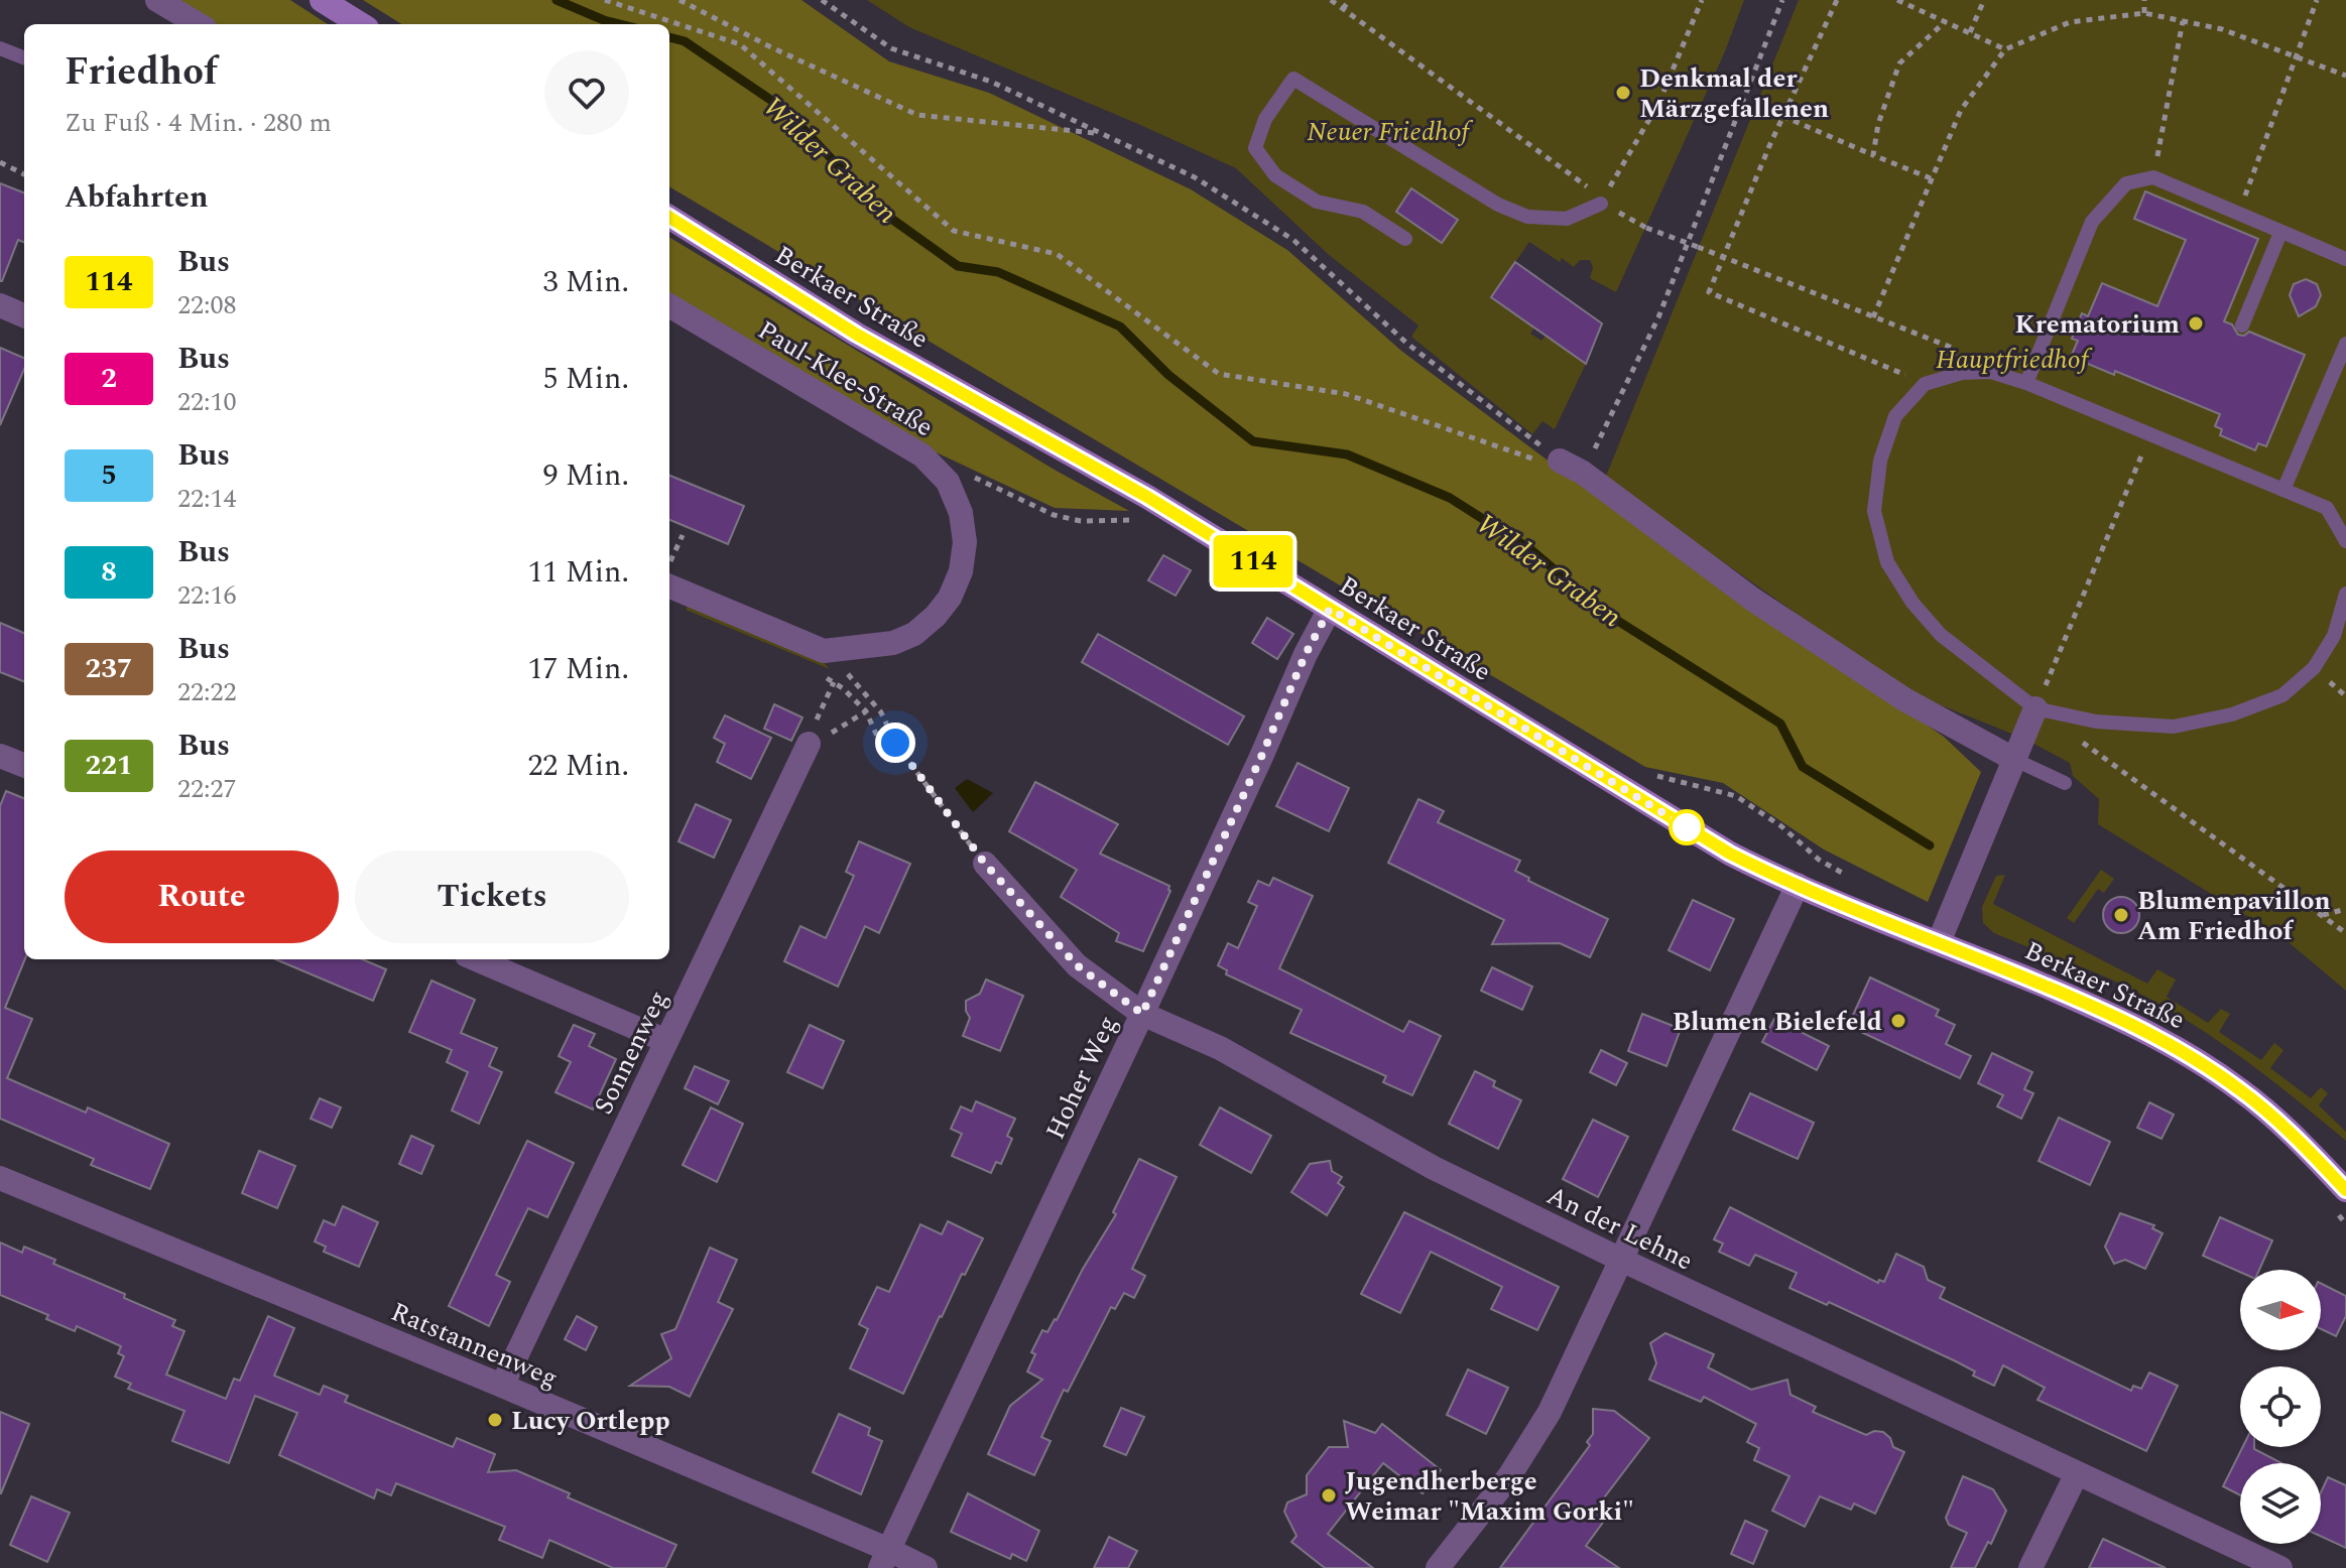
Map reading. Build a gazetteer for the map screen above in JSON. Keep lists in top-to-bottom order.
{
  "streets": {
    "main road": ["Berkaer Straße"],
    "street": [
      "Paul-Klee-Straße",
      "Sonnenweg",
      "Hoher Weg",
      "An der Lehne",
      "Ratstannenweg"
    ]
  },
  "crossings": [
    ["Berkaer Straße", "Hoher Weg"],
    ["Sonnenweg", "Ratstannenweg"],
    ["Hoher Weg", "An der Lehne"],
    ["Hoher Weg", "Ratstannenweg"]
  ],
  "water": ["Wilder Graben"],
  "parks": ["Neuer Friedhof", "Hauptfriedhof"],
  "places": [
    "Denkmal der Märzgefallenen",
    "Krematorium",
    "Blumenpavillon Am Friedhof",
    "Blumen Bielefeld",
    "Lucy Ortlepp",
    "Jugendherberge Weimar \"Maxim Gorki\""
  ],
  "lines": ["bus line 114"],
  "north": "right",
  "page": {
    "on_map": "114",
    "heading": [
      ["Friedhof", "Zu Fuß · 4 Min. · 280 m"],
      "Abfahrten"
    ],
    "list": [
      {
        "mark": "114",
        "name": "Bus",
        "note": "22:08",
        "value": "3 Min."
      },
      {
        "mark": "2",
        "name": "Bus",
        "note": "22:10",
        "value": "5 Min."
      },
      {
        "mark": "5",
        "name": "Bus",
        "note": "22:14",
        "value": "9 Min."
      },
      {
        "mark": "8",
        "name": "Bus",
        "note": "22:16",
        "value": "11 Min."
      },
      {
        "mark": "237",
        "name": "Bus",
        "note": "22:22",
        "value": "17 Min."
      },
      {
        "mark": "221",
        "name": "Bus",
        "note": "22:27",
        "value": "22 Min."
      }
    ],
    "buttons": ["Route", "Tickets"]
  }
}
